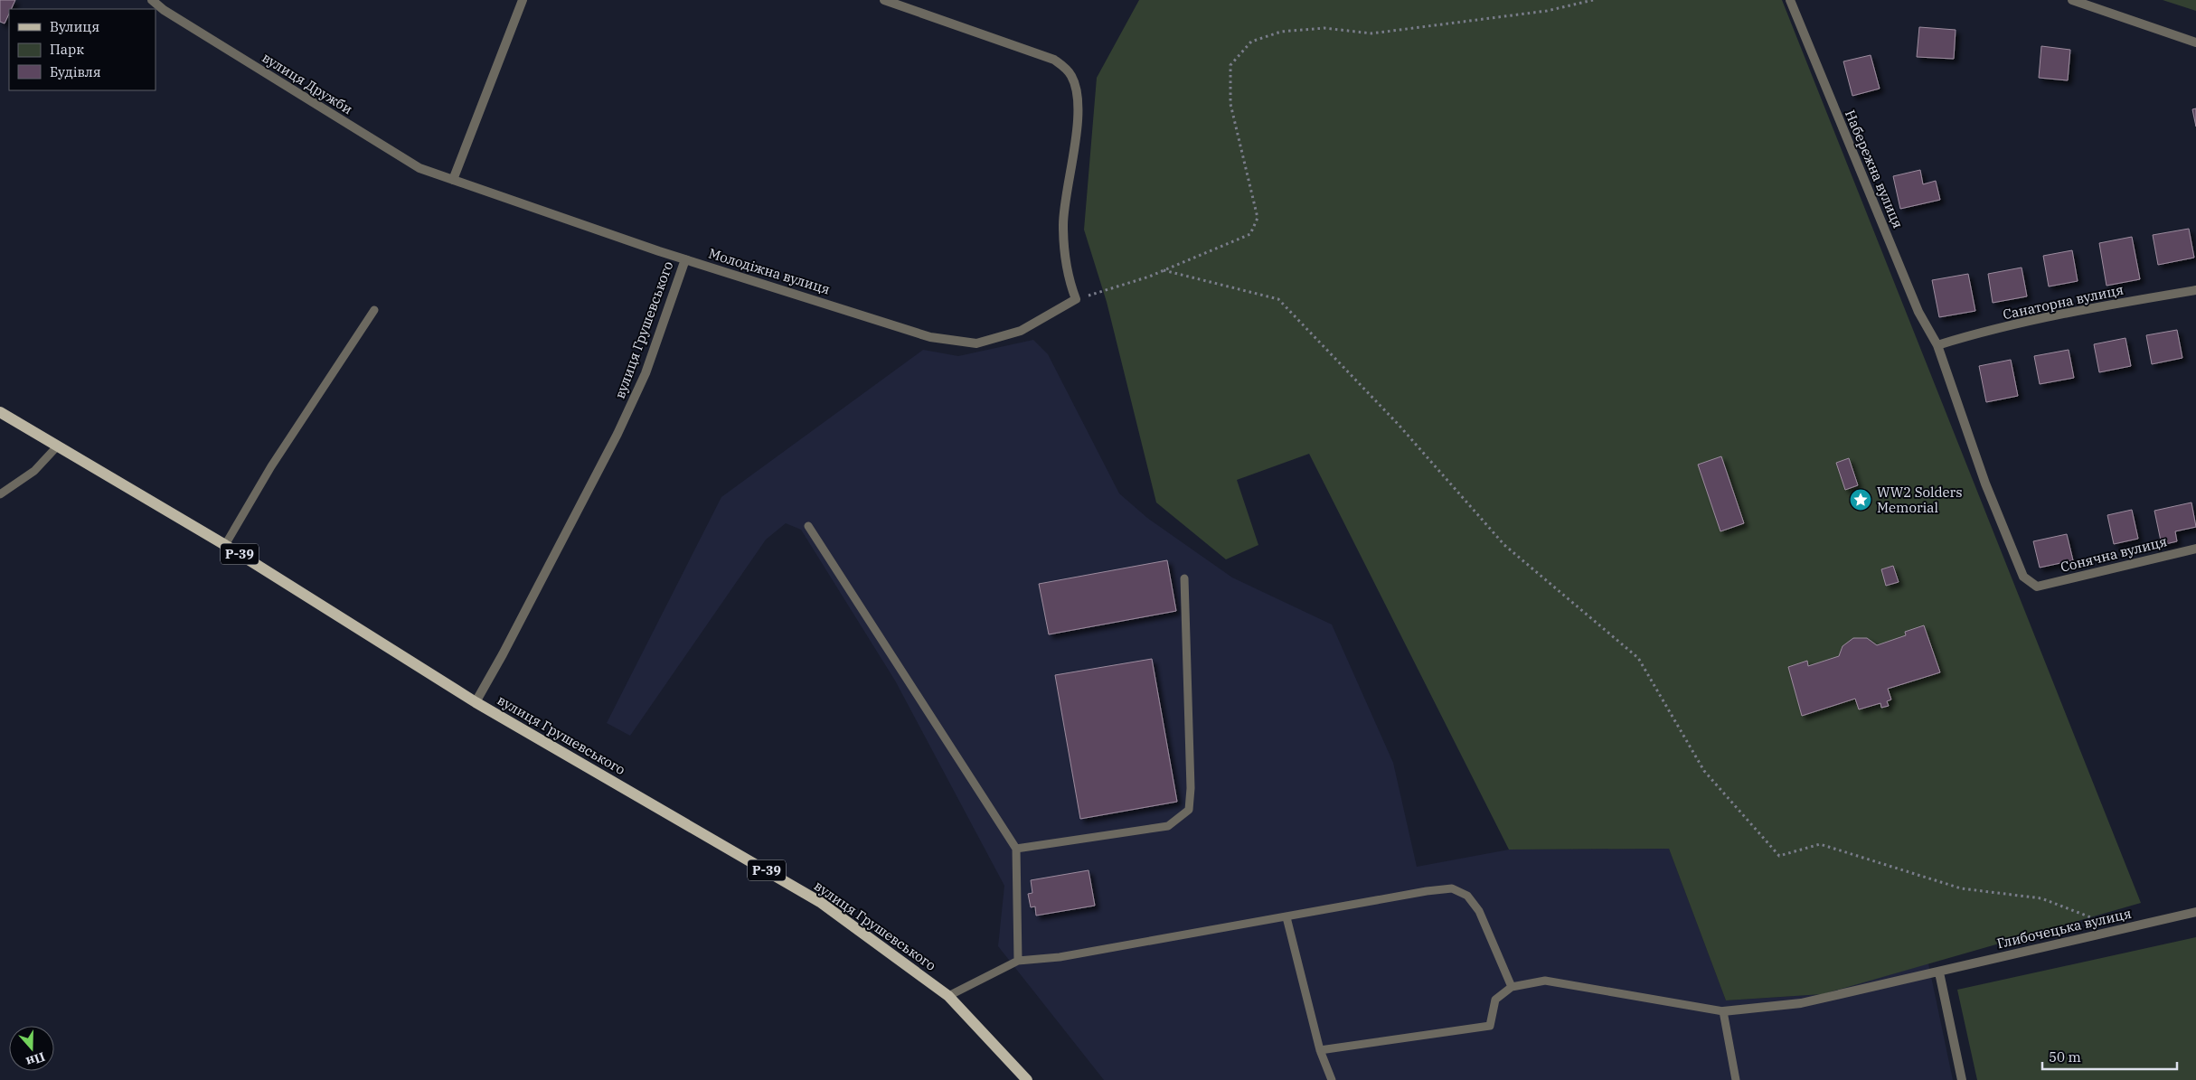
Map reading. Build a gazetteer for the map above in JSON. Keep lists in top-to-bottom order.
{
  "streets": {
    "main road": ["вулиця Грушевського", "Р-39"],
    "street": [
      "вулиця Дружби",
      "Набережна вулиця",
      "Молодіжна вулиця",
      "Санаторна вулиця",
      "Сонячна вулиця",
      "Глибочецька вулиця"
    ]
  },
  "crossings": [
    ["вулиця Дружби", "Молодіжна вулиця"],
    ["Набережна вулиця", "Санаторна вулиця"],
    ["Набережна вулиця", "Сонячна вулиця"],
    ["Молодіжна вулиця", "вулиця Грушевського"],
    ["вулиця Грушевського", "Р-39"]
  ],
  "places": {
    "place": ["WW2 Solders Memorial"]
  },
  "legend": ["Вулиця", "Парк", "Будівля"],
  "scale_bar": "50 m",
  "north": "bottom"
}
